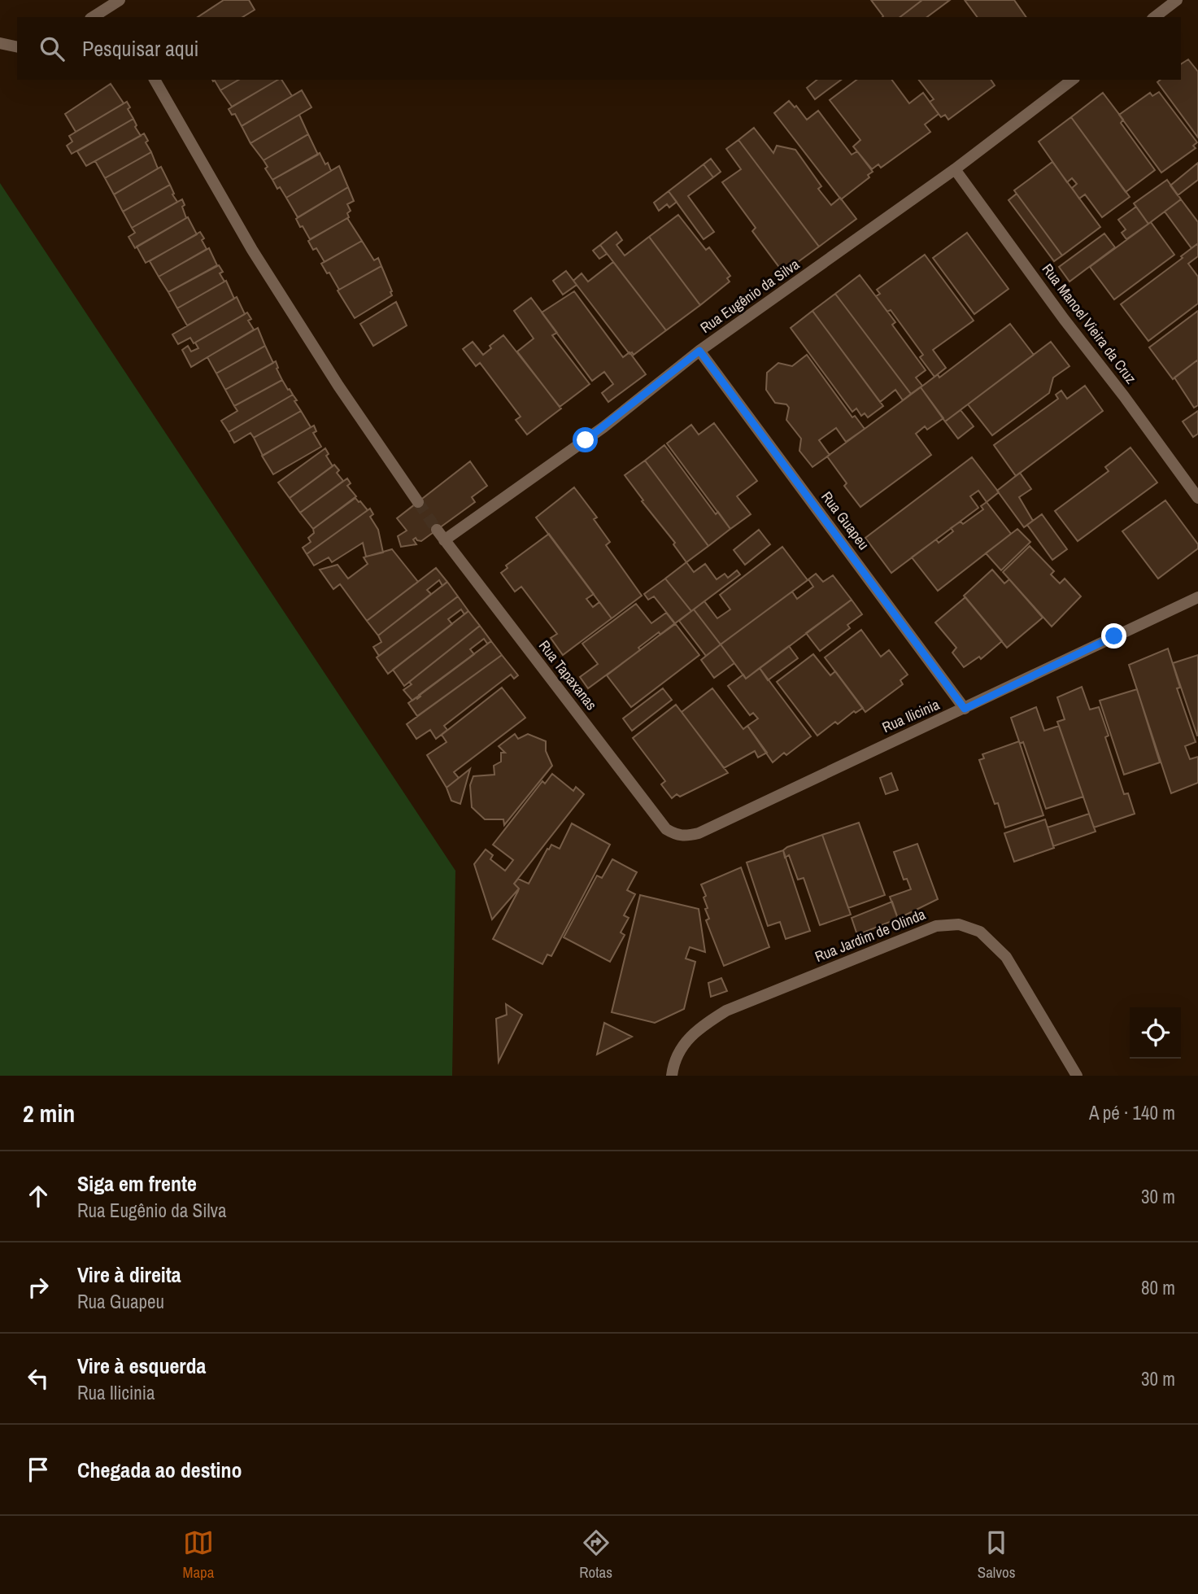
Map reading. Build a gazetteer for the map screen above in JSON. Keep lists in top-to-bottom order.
{
  "streets": {
    "street": [
      "Rua Eugênio da Silva",
      "Rua Manoel Vieira da Cruz",
      "Rua Guapeu",
      "Rua Tapaxanas",
      "Rua Ilicinia",
      "Rua Jardim de Olinda"
    ]
  },
  "crossings": [
    ["Rua Eugênio da Silva", "Rua Manoel Vieira da Cruz"],
    ["Rua Eugênio da Silva", "Rua Guapeu"],
    ["Rua Eugênio da Silva", "Rua Tapaxanas"],
    ["Rua Guapeu", "Rua Ilicinia"],
    ["Rua Tapaxanas", "Rua Ilicinia"]
  ],
  "page": {
    "search": "Pesquisar aqui",
    "heading": ["2 min", "A pé · 140 m"],
    "list": [
      ["Siga em frente", "Rua Eugênio da Silva", "30 m"],
      ["Vire à direita", "Rua Guapeu", "80 m"],
      ["Vire à esquerda", "Rua Ilicinia", "30 m"],
      "Chegada ao destino"
    ],
    "nav": ["Mapa", "Rotas", "Salvos"]
  }
}
